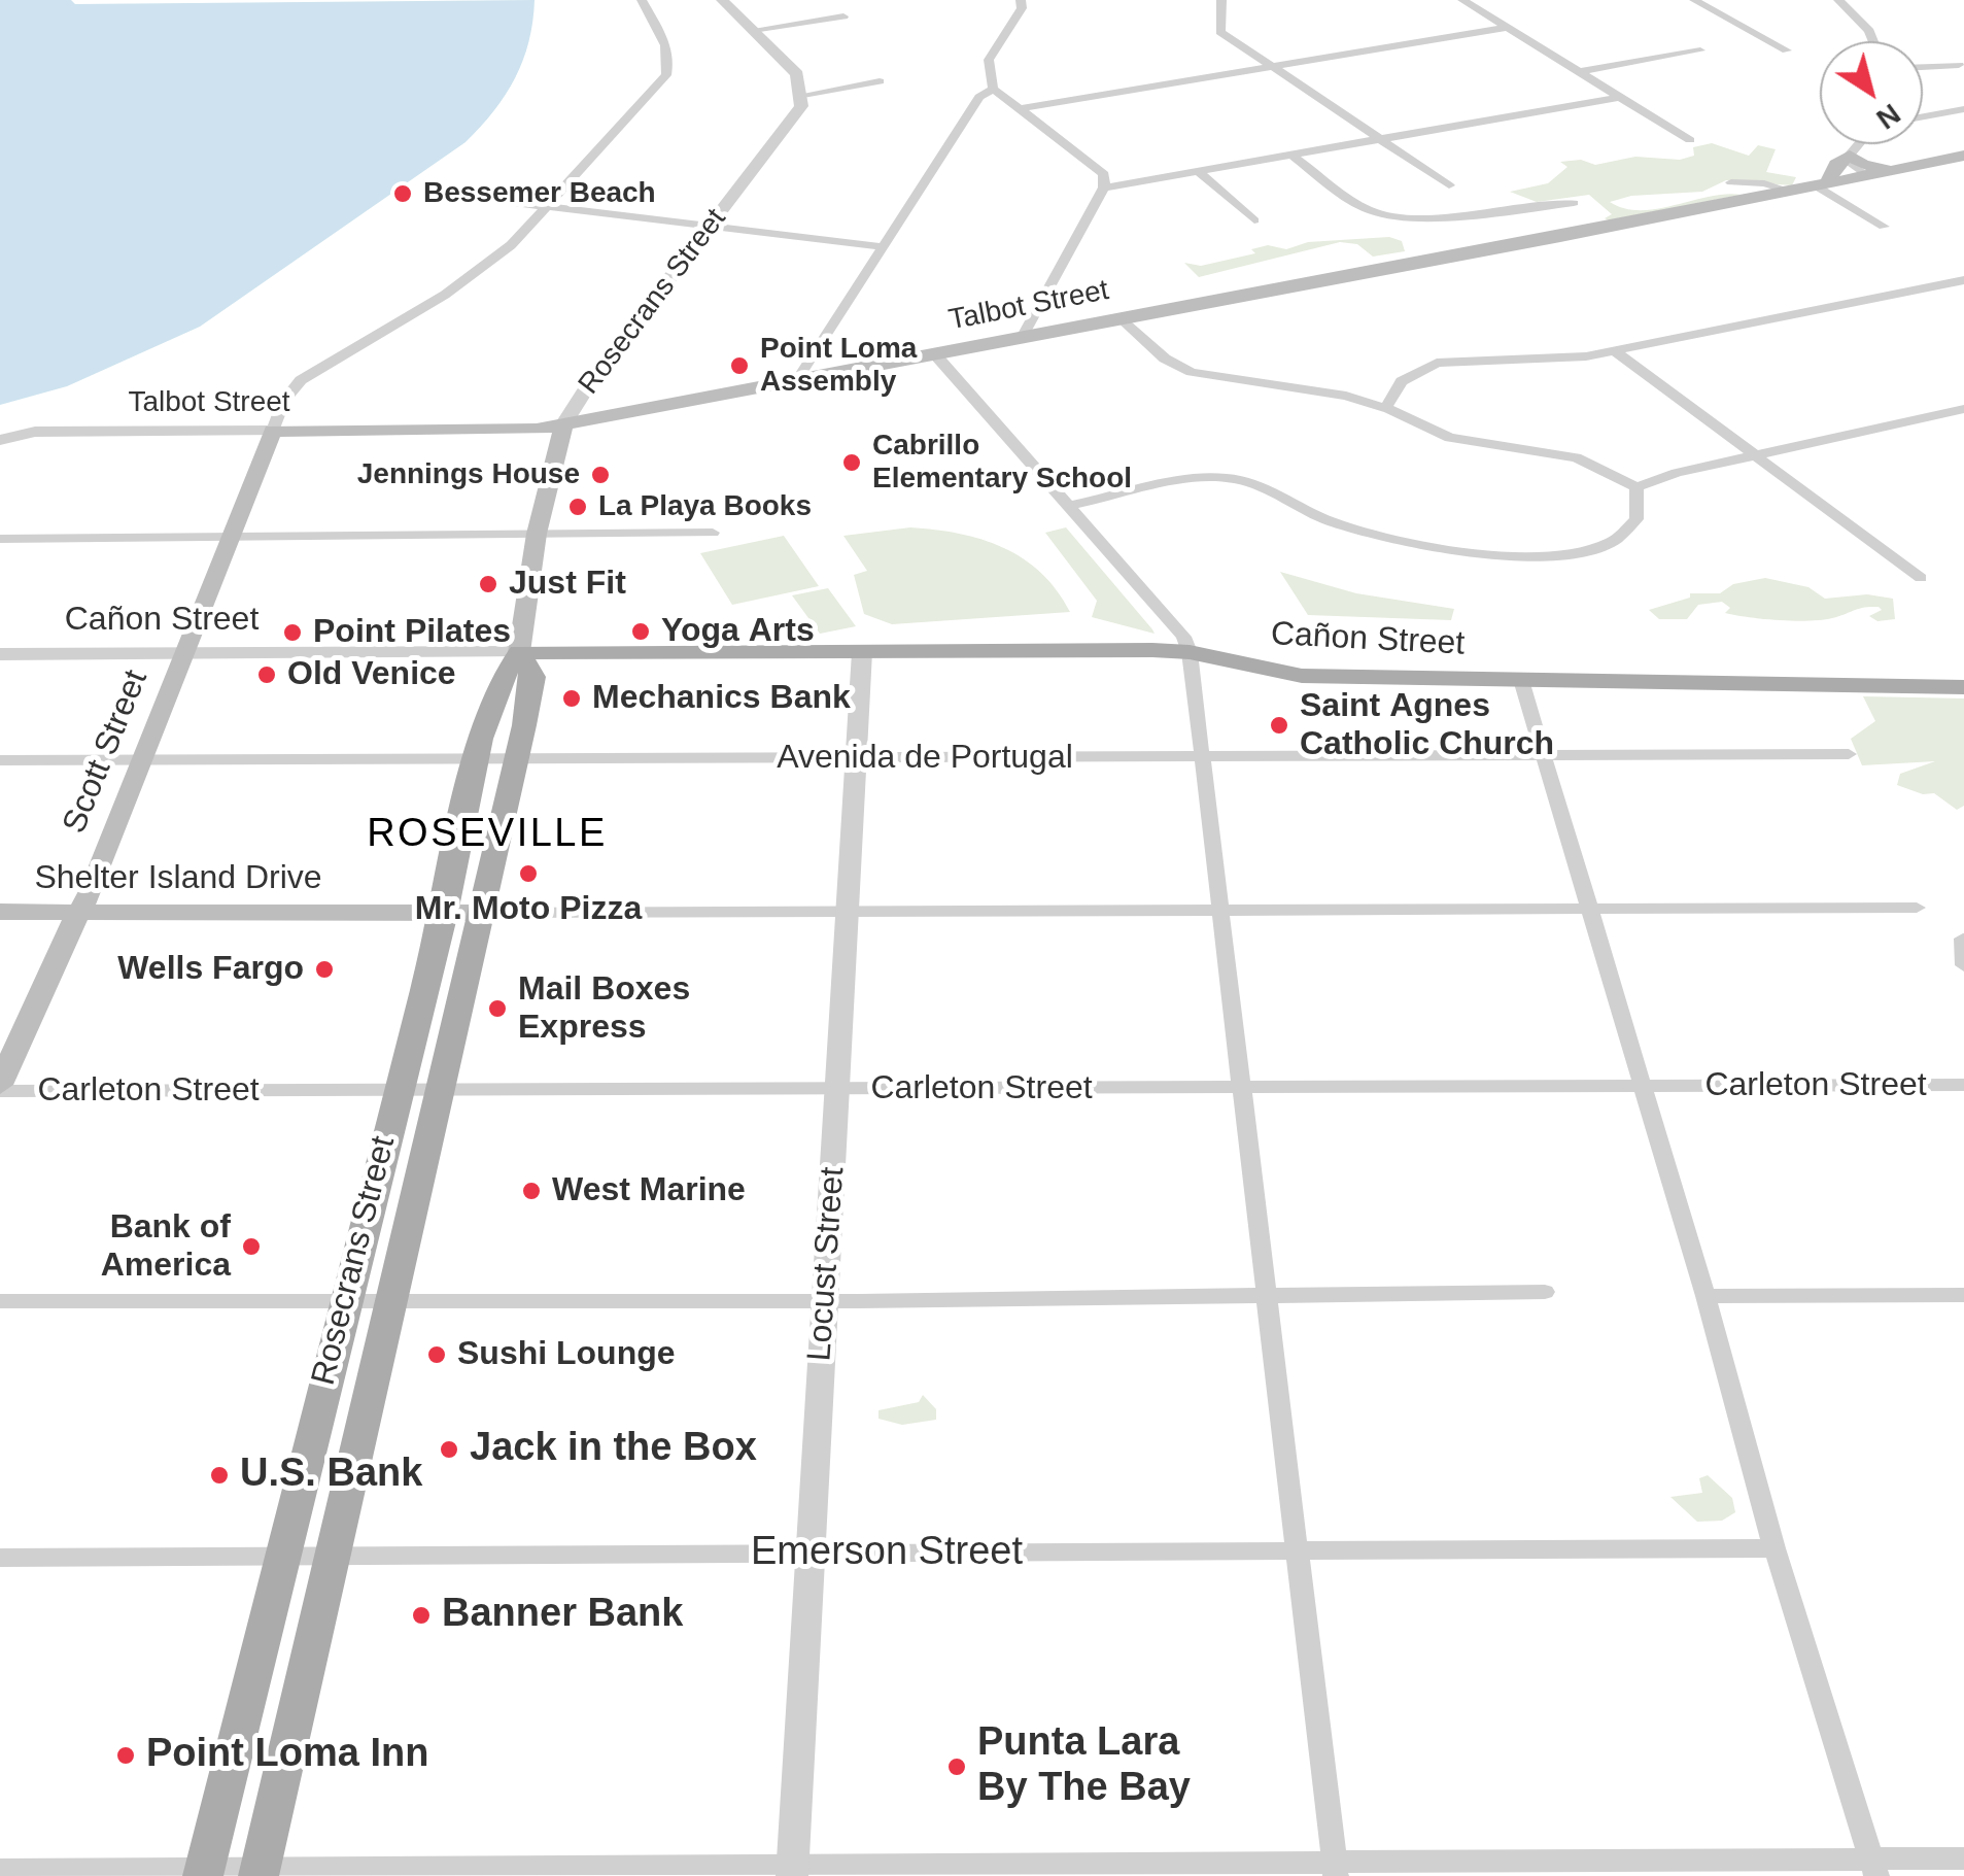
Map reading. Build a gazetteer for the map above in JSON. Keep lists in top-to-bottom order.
{
  "streets": {
    "main road": [
      "Rosecrans Street",
      "Talbot Street",
      "Cañon Street",
      "Scott Street",
      "Shelter Island Drive"
    ],
    "street": [
      "Avenida de Portugal",
      "Carleton Street",
      "Locust Street",
      "Emerson Street"
    ]
  },
  "crossings": [
    ["Rosecrans Street", "Talbot Street"],
    ["Rosecrans Street", "Cañon Street"],
    ["Rosecrans Street", "Avenida de Portugal"],
    ["Rosecrans Street", "Shelter Island Drive"],
    ["Rosecrans Street", "Carleton Street"],
    ["Rosecrans Street", "Emerson Street"],
    ["Talbot Street", "Scott Street"],
    ["Cañon Street", "Scott Street"],
    ["Cañon Street", "Locust Street"],
    ["Scott Street", "Avenida de Portugal"],
    ["Scott Street", "Shelter Island Drive"],
    ["Scott Street", "Carleton Street"],
    ["Avenida de Portugal", "Locust Street"],
    ["Carleton Street", "Locust Street"],
    ["Locust Street", "Emerson Street"]
  ],
  "districts": ["ROSEVILLE"],
  "places": [
    "Bessemer Beach",
    "Point Loma Assembly",
    "Cabrillo Elementary School",
    "Jennings House",
    "La Playa Books",
    "Just Fit",
    "Yoga Arts",
    "Point Pilates",
    "Old Venice",
    "Mechanics Bank",
    "Saint Agnes Catholic Church",
    "Mr. Moto Pizza",
    "Wells Fargo",
    "Mail Boxes Express",
    "West Marine",
    "Bank of America",
    "Sushi Lounge",
    "Jack in the Box",
    "U.S. Bank",
    "Banner Bank",
    "Point Loma Inn",
    "Punta Lara By The Bay"
  ],
  "north": "bottom right"
}
